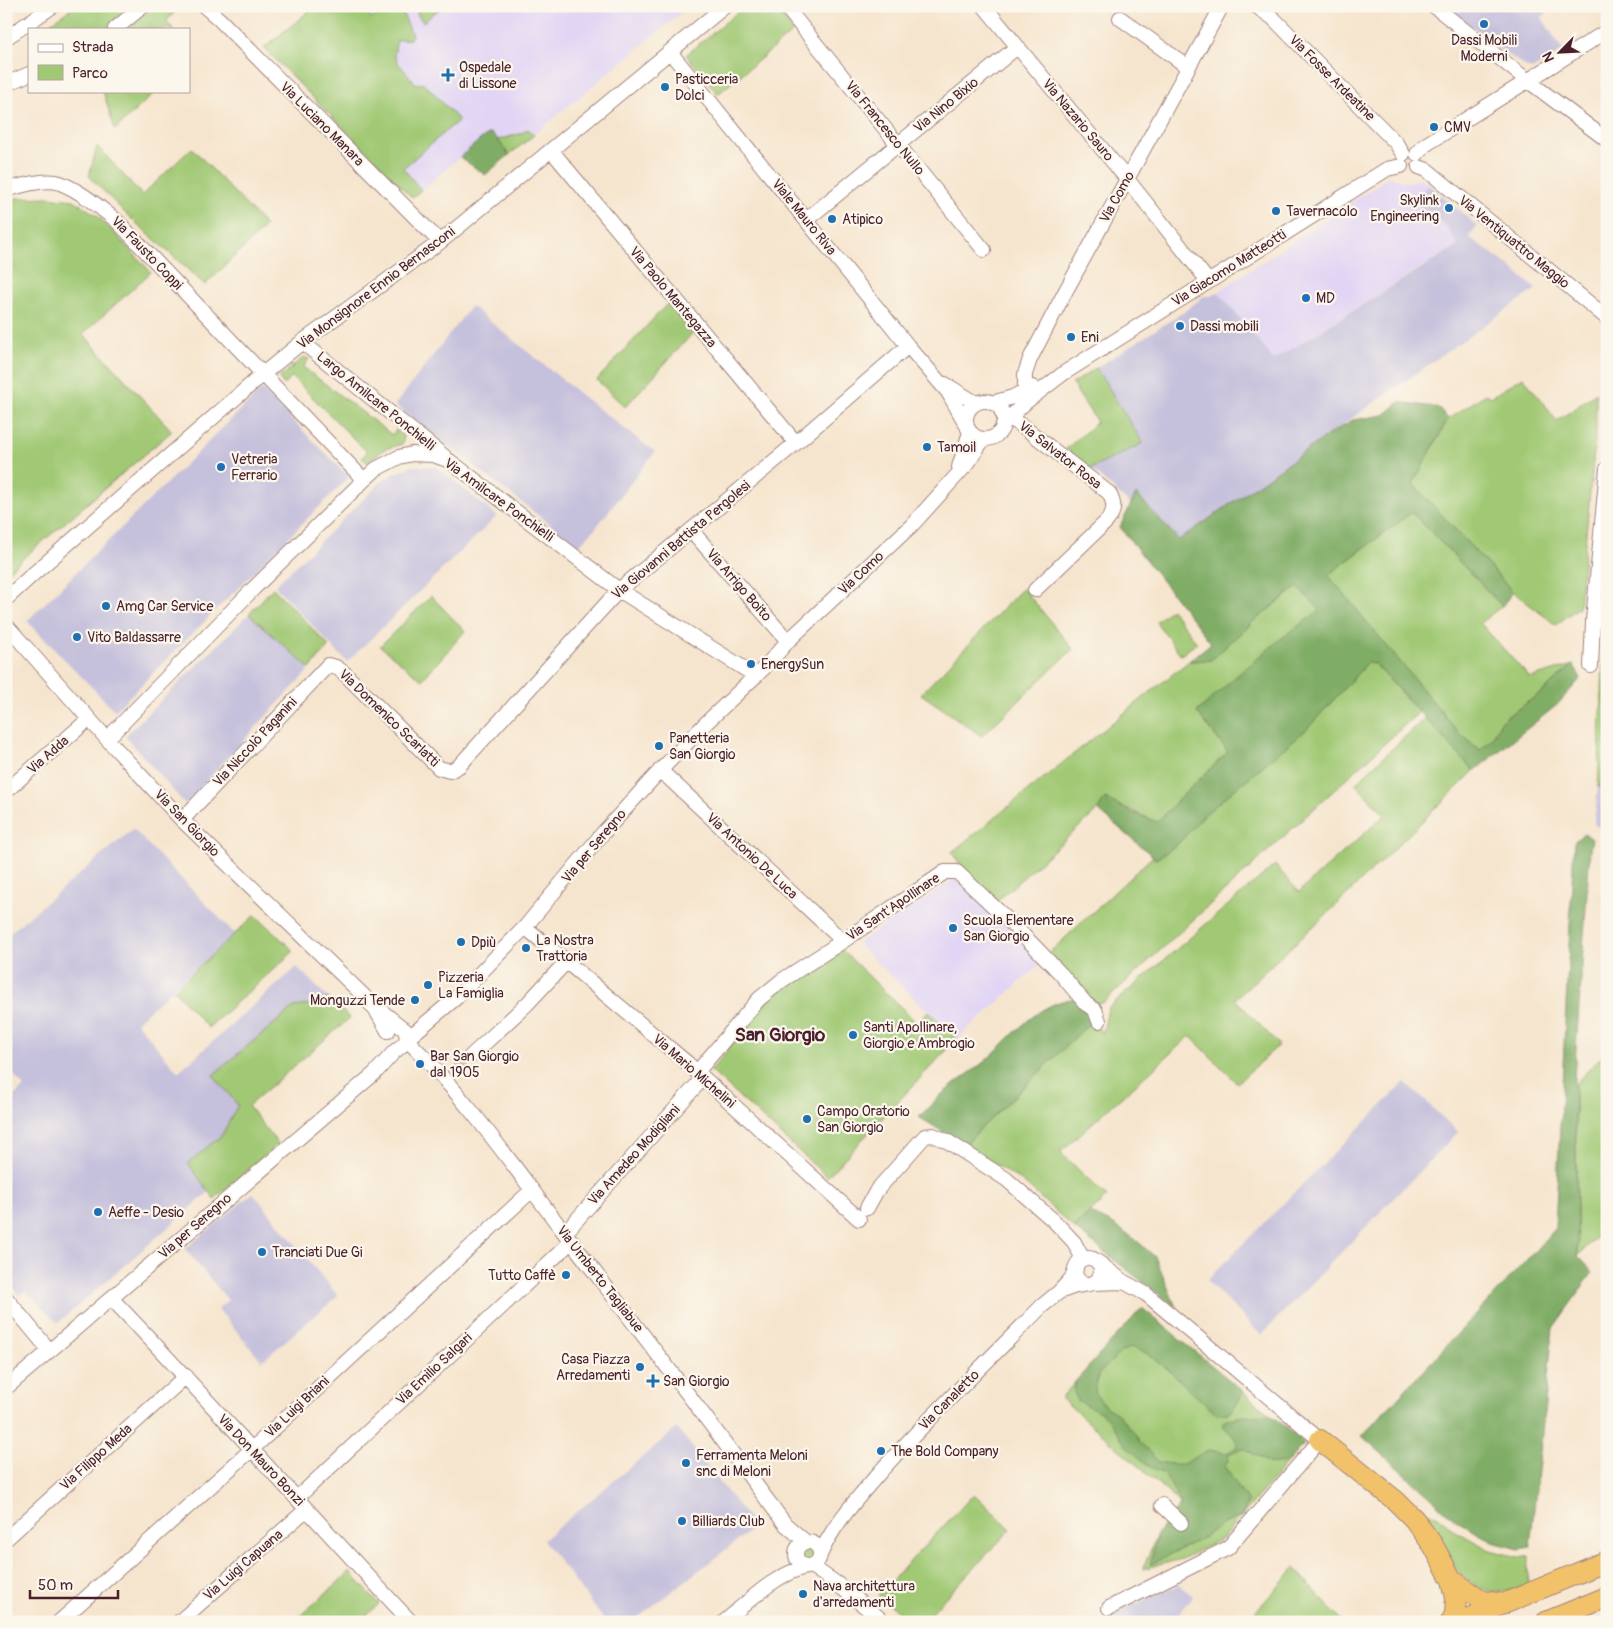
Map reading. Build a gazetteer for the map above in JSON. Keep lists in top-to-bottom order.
{
  "streets": {
    "street": [
      "Via Fosse Ardeatine",
      "Via Nino Bixio",
      "Via Nazario Sauro",
      "Via Luciano Manara",
      "Via Francesco Nullo",
      "Via Como",
      "Viale Mauro Riva",
      "Via Ventiquattro Maggio",
      "Via Fausto Coppi",
      "Via Giacomo Matteotti",
      "Via Monsignore Ennio Bernasconi",
      "Via Paolo Mantegazza",
      "Largo Amilcare Ponchielli",
      "Via Salvator Rosa",
      "Via Amilcare Ponchielli",
      "Via Giovanni Battista Pergolesi",
      "Via Arrigo Boito",
      "Via Domenico Scarlatti",
      "Via Niccolò Paganini",
      "Via Adda",
      "Via San Giorgio",
      "Via per Seregno",
      "Via Antonio De Luca",
      "Via Sant'Apollinare",
      "Via Mario Michelini",
      "Via Amedeo Modigliani",
      "Via Umberto Tagliabue",
      "Via Emilio Salgari",
      "Via Canaletto",
      "Via Luigi Briani",
      "Via Filippo Meda",
      "Via Don Mauro Bonzi",
      "Via Luigi Capuana"
    ]
  },
  "crossings": [
    ["Via Fosse Ardeatine", "Via Ventiquattro Maggio"],
    ["Via Fosse Ardeatine", "Via Giacomo Matteotti"],
    ["Via Nino Bixio", "Via Nazario Sauro"],
    ["Via Nino Bixio", "Via Francesco Nullo"],
    ["Via Nino Bixio", "Viale Mauro Riva"],
    ["Via Nazario Sauro", "Via Como"],
    ["Via Nazario Sauro", "Via Giacomo Matteotti"],
    ["Via Luciano Manara", "Via Monsignore Ennio Bernasconi"],
    ["Via Como", "Viale Mauro Riva"],
    ["Via Como", "Via Giacomo Matteotti"],
    ["Via Como", "Via Salvator Rosa"],
    ["Via Como", "Via Amilcare Ponchielli"],
    ["Via Como", "Via Arrigo Boito"],
    ["Via Como", "Via per Seregno"],
    ["Viale Mauro Riva", "Via Giacomo Matteotti"],
    ["Viale Mauro Riva", "Via Monsignore Ennio Bernasconi"],
    ["Viale Mauro Riva", "Via Salvator Rosa"],
    ["Viale Mauro Riva", "Via Giovanni Battista Pergolesi"],
    ["Via Ventiquattro Maggio", "Via Giacomo Matteotti"],
    ["Via Fausto Coppi", "Via Monsignore Ennio Bernasconi"],
    ["Via Giacomo Matteotti", "Via Salvator Rosa"],
    ["Via Monsignore Ennio Bernasconi", "Via Paolo Mantegazza"],
    ["Via Monsignore Ennio Bernasconi", "Largo Amilcare Ponchielli"],
    ["Via Monsignore Ennio Bernasconi", "Via San Giorgio"],
    ["Via Paolo Mantegazza", "Via Giovanni Battista Pergolesi"],
    ["Largo Amilcare Ponchielli", "Via Amilcare Ponchielli"],
    ["Via Amilcare Ponchielli", "Via Giovanni Battista Pergolesi"],
    ["Via Amilcare Ponchielli", "Via San Giorgio"],
    ["Via Amilcare Ponchielli", "Via per Seregno"],
    ["Via Giovanni Battista Pergolesi", "Via Arrigo Boito"],
    ["Via Giovanni Battista Pergolesi", "Via Domenico Scarlatti"],
    ["Via Domenico Scarlatti", "Via Niccolò Paganini"],
    ["Via Niccolò Paganini", "Via San Giorgio"],
    ["Via Adda", "Via San Giorgio"],
    ["Via San Giorgio", "Via per Seregno"],
    ["Via San Giorgio", "Via Umberto Tagliabue"],
    ["Via per Seregno", "Via Antonio De Luca"],
    ["Via per Seregno", "Via Mario Michelini"],
    ["Via per Seregno", "Via Umberto Tagliabue"],
    ["Via per Seregno", "Via Don Mauro Bonzi"],
    ["Via Antonio De Luca", "Via Sant'Apollinare"],
    ["Via Sant'Apollinare", "Via Mario Michelini"],
    ["Via Sant'Apollinare", "Via Amedeo Modigliani"],
    ["Via Mario Michelini", "Via Amedeo Modigliani"],
    ["Via Mario Michelini", "Via Canaletto"],
    ["Via Amedeo Modigliani", "Via Umberto Tagliabue"],
    ["Via Amedeo Modigliani", "Via Emilio Salgari"],
    ["Via Umberto Tagliabue", "Via Emilio Salgari"],
    ["Via Umberto Tagliabue", "Via Canaletto"],
    ["Via Umberto Tagliabue", "Via Luigi Briani"],
    ["Via Emilio Salgari", "Via Don Mauro Bonzi"],
    ["Via Luigi Briani", "Via Don Mauro Bonzi"],
    ["Via Filippo Meda", "Via Don Mauro Bonzi"],
    ["Via Don Mauro Bonzi", "Via Luigi Capuana"]
  ],
  "districts": ["San Giorgio"],
  "places": {
    "other": [
      "Dassi Mobili Moderni",
      "Pasticceria Dolci",
      "CMV",
      "Skylink Engineering",
      "Tavernacolo",
      "Atipico",
      "MD",
      "Dassi mobili",
      "Eni",
      "Tamoil",
      "Vetreria Ferrario",
      "Amg Car Service",
      "Vito Baldassarre",
      "EnergySun",
      "Panetteria San Giorgio",
      "Scuola Elementare San Giorgio",
      "Dpiù",
      "La Nostra Trattoria",
      "Pizzeria La Famiglia",
      "Monguzzi Tende",
      "Santi Apollinare, Giorgio e Ambrogio",
      "Bar San Giorgio dal 1905",
      "Campo Oratorio San Giorgio",
      "Aeffe - Desio",
      "Tranciati Due Gi",
      "Tutto Caffè",
      "Casa Piazza Arredamenti",
      "The Bold Company",
      "Ferramenta Meloni snc di Meloni",
      "Billiards Club",
      "Nava architettura d'arredamenti"
    ],
    "health": ["Ospedale di Lissone", "San Giorgio"]
  },
  "legend": ["Strada", "Parco"],
  "scale_bar": "50 m",
  "north": "bottom left"
}
